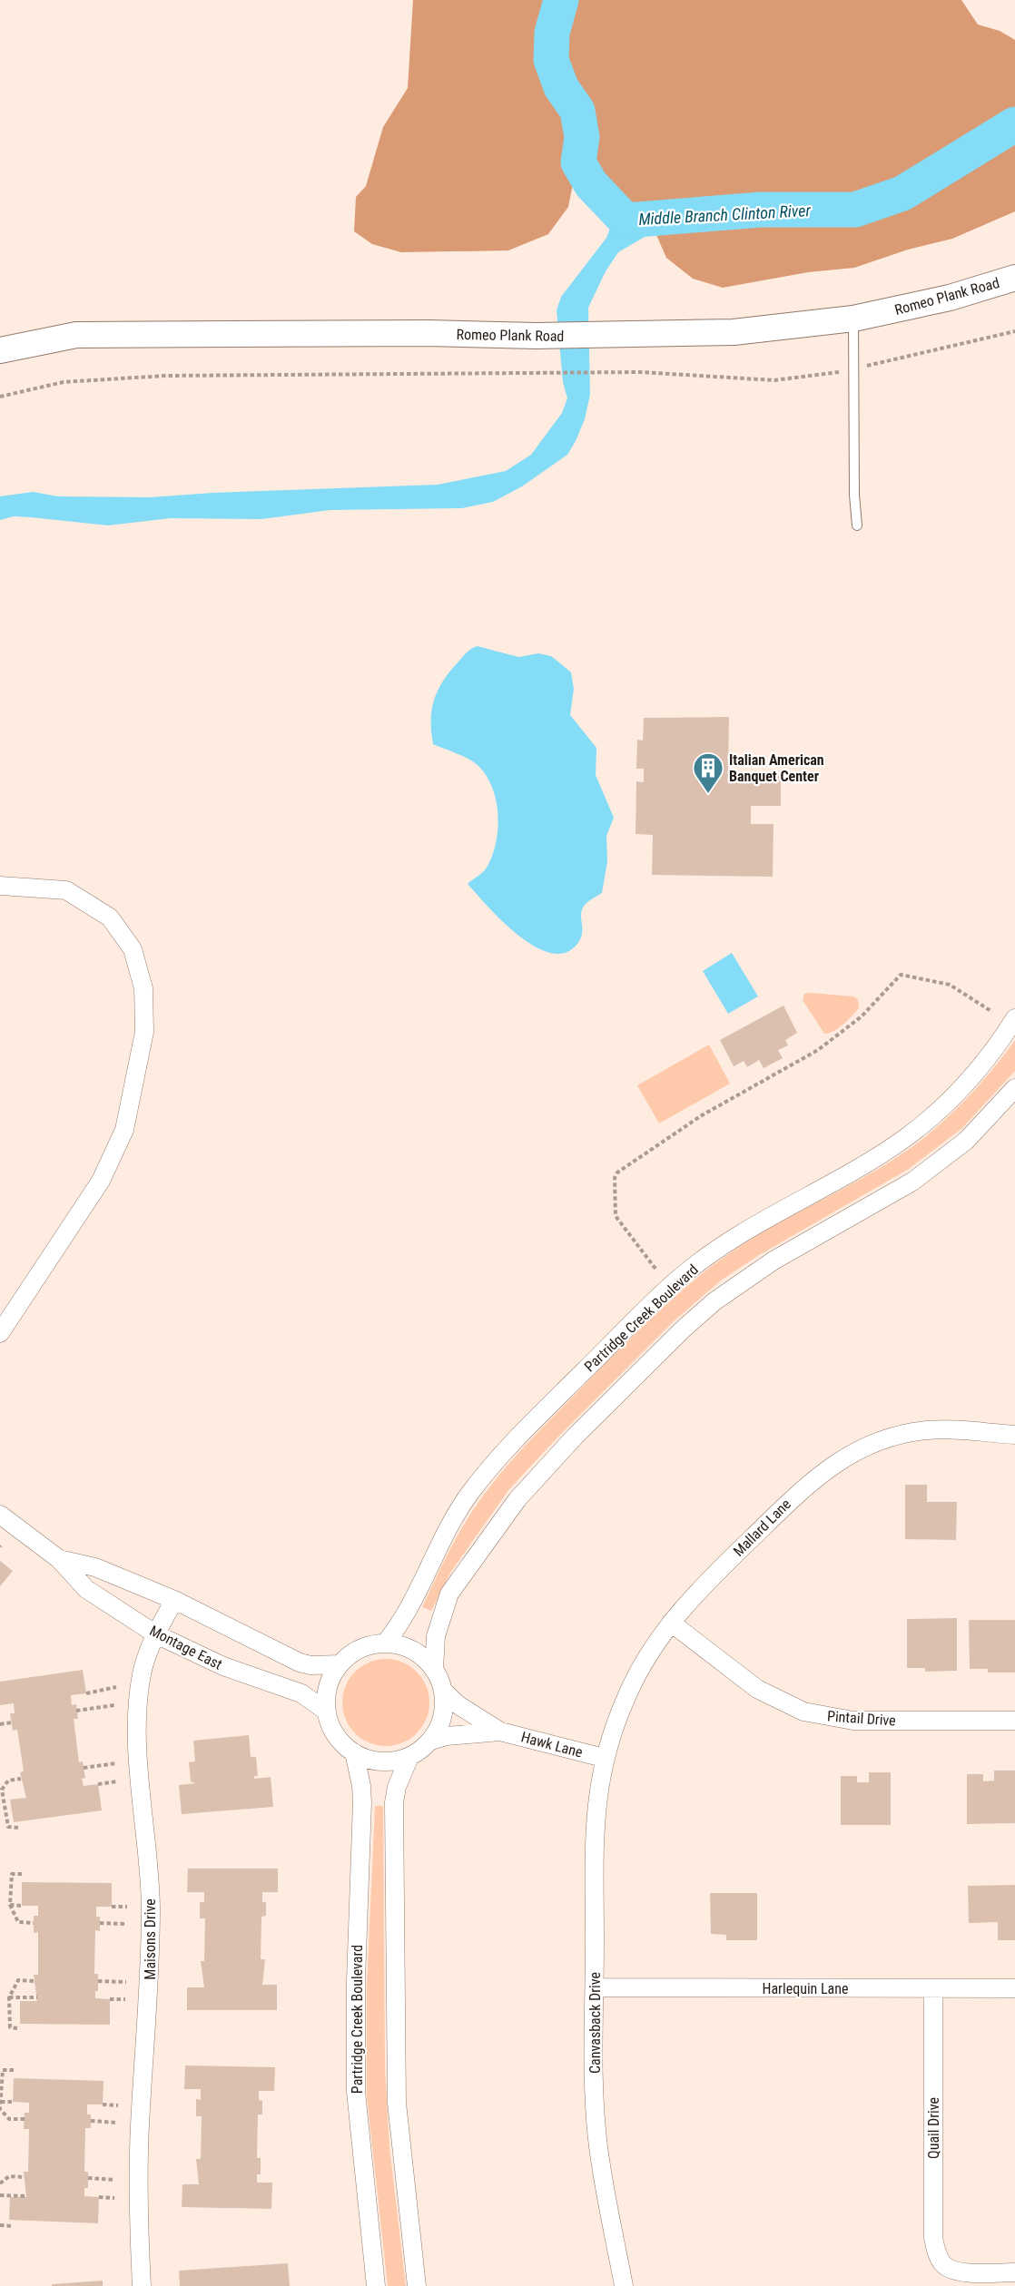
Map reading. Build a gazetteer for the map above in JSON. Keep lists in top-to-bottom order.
{
  "streets": {
    "main road": ["Romeo Plank Road"],
    "street": [
      "Partridge Creek Boulevard",
      "Mallard Lane",
      "Montage East",
      "Pintail Drive",
      "Hawk Lane",
      "Maisons Drive",
      "Harlequin Lane",
      "Canvasback Drive",
      "Quail Drive"
    ]
  },
  "crossings": [
    ["Partridge Creek Boulevard", "Montage East"],
    ["Partridge Creek Boulevard", "Hawk Lane"],
    ["Mallard Lane", "Pintail Drive"],
    ["Mallard Lane", "Hawk Lane"],
    ["Mallard Lane", "Canvasback Drive"],
    ["Montage East", "Hawk Lane"],
    ["Montage East", "Maisons Drive"],
    ["Hawk Lane", "Canvasback Drive"],
    ["Harlequin Lane", "Canvasback Drive"],
    ["Harlequin Lane", "Quail Drive"]
  ],
  "water": ["Middle Branch Clinton River"],
  "places": {
    "building": ["Italian American Banquet Center"]
  }
}
